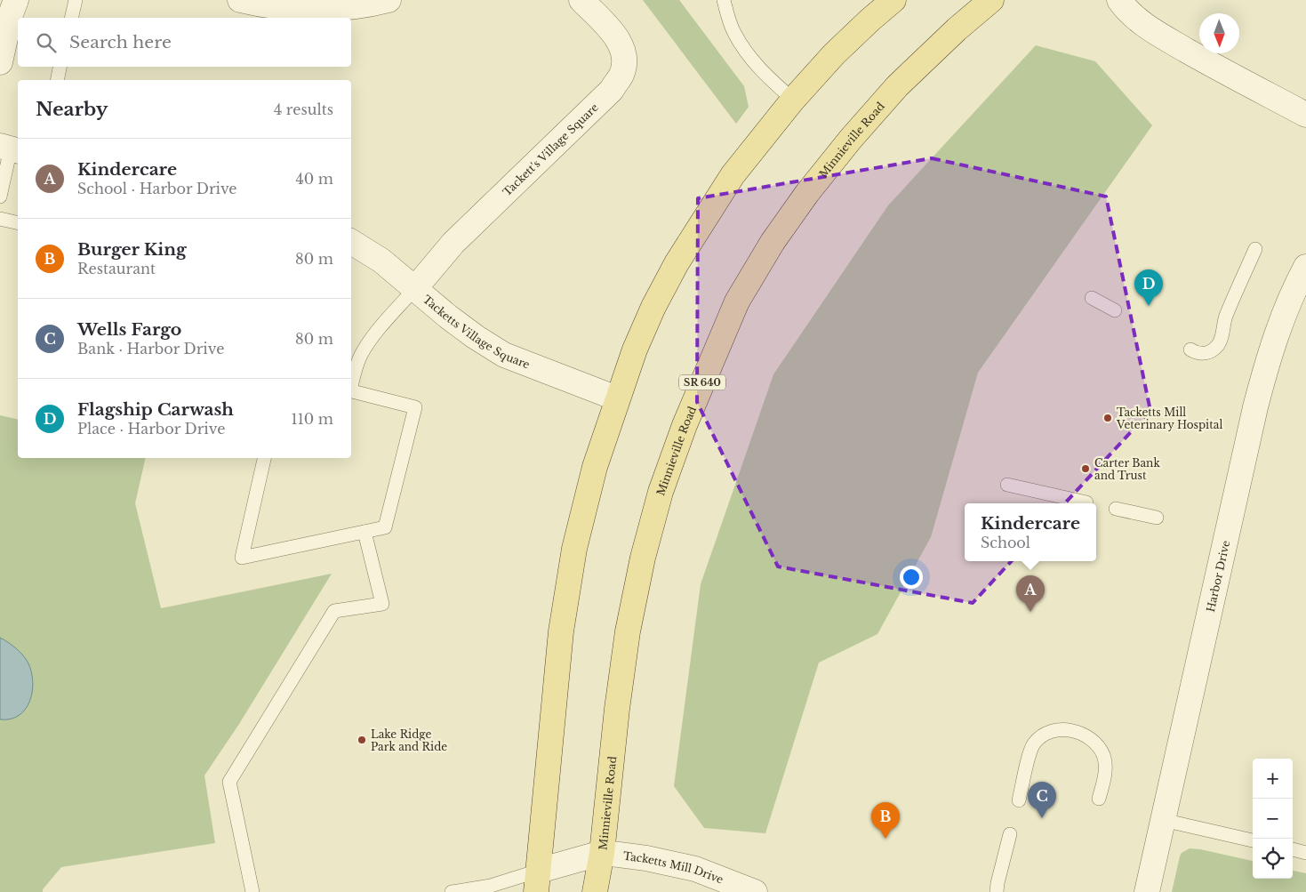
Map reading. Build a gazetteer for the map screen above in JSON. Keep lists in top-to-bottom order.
{
  "streets": {
    "main road": ["Minnieville Road", "SR 640"],
    "street": [
      "Tackett's Village Square",
      "Tacketts Village Square",
      "Harbor Drive",
      "Tacketts Mill Drive"
    ]
  },
  "crossings": [
    ["Minnieville Road", "Tacketts Mill Drive"],
    ["Tackett's Village Square", "Tacketts Village Square"]
  ],
  "places": ["Tacketts Mill Veterinary Hospital", "Carter Bank and Trust", "Lake Ridge Park and Ride"],
  "north": "bottom",
  "page": {
    "search": "Search here",
    "heading": ["Nearby", "4 results"],
    "list": [
      {
        "mark": "A",
        "name": "Kindercare",
        "note": "School · Harbor Drive",
        "value": "40 m"
      },
      {
        "mark": "B",
        "name": "Burger King",
        "note": "Restaurant",
        "value": "80 m"
      },
      {
        "mark": "C",
        "name": "Wells Fargo",
        "note": "Bank · Harbor Drive",
        "value": "80 m"
      },
      {
        "mark": "D",
        "name": "Flagship Carwash",
        "note": "Place · Harbor Drive",
        "value": "110 m"
      }
    ],
    "pins": [
      "D",
      "A",
      "C",
      "B"
    ],
    "popup": ["Kindercare", "School"],
    "map_buttons": ["+", "−"]
  }
}
